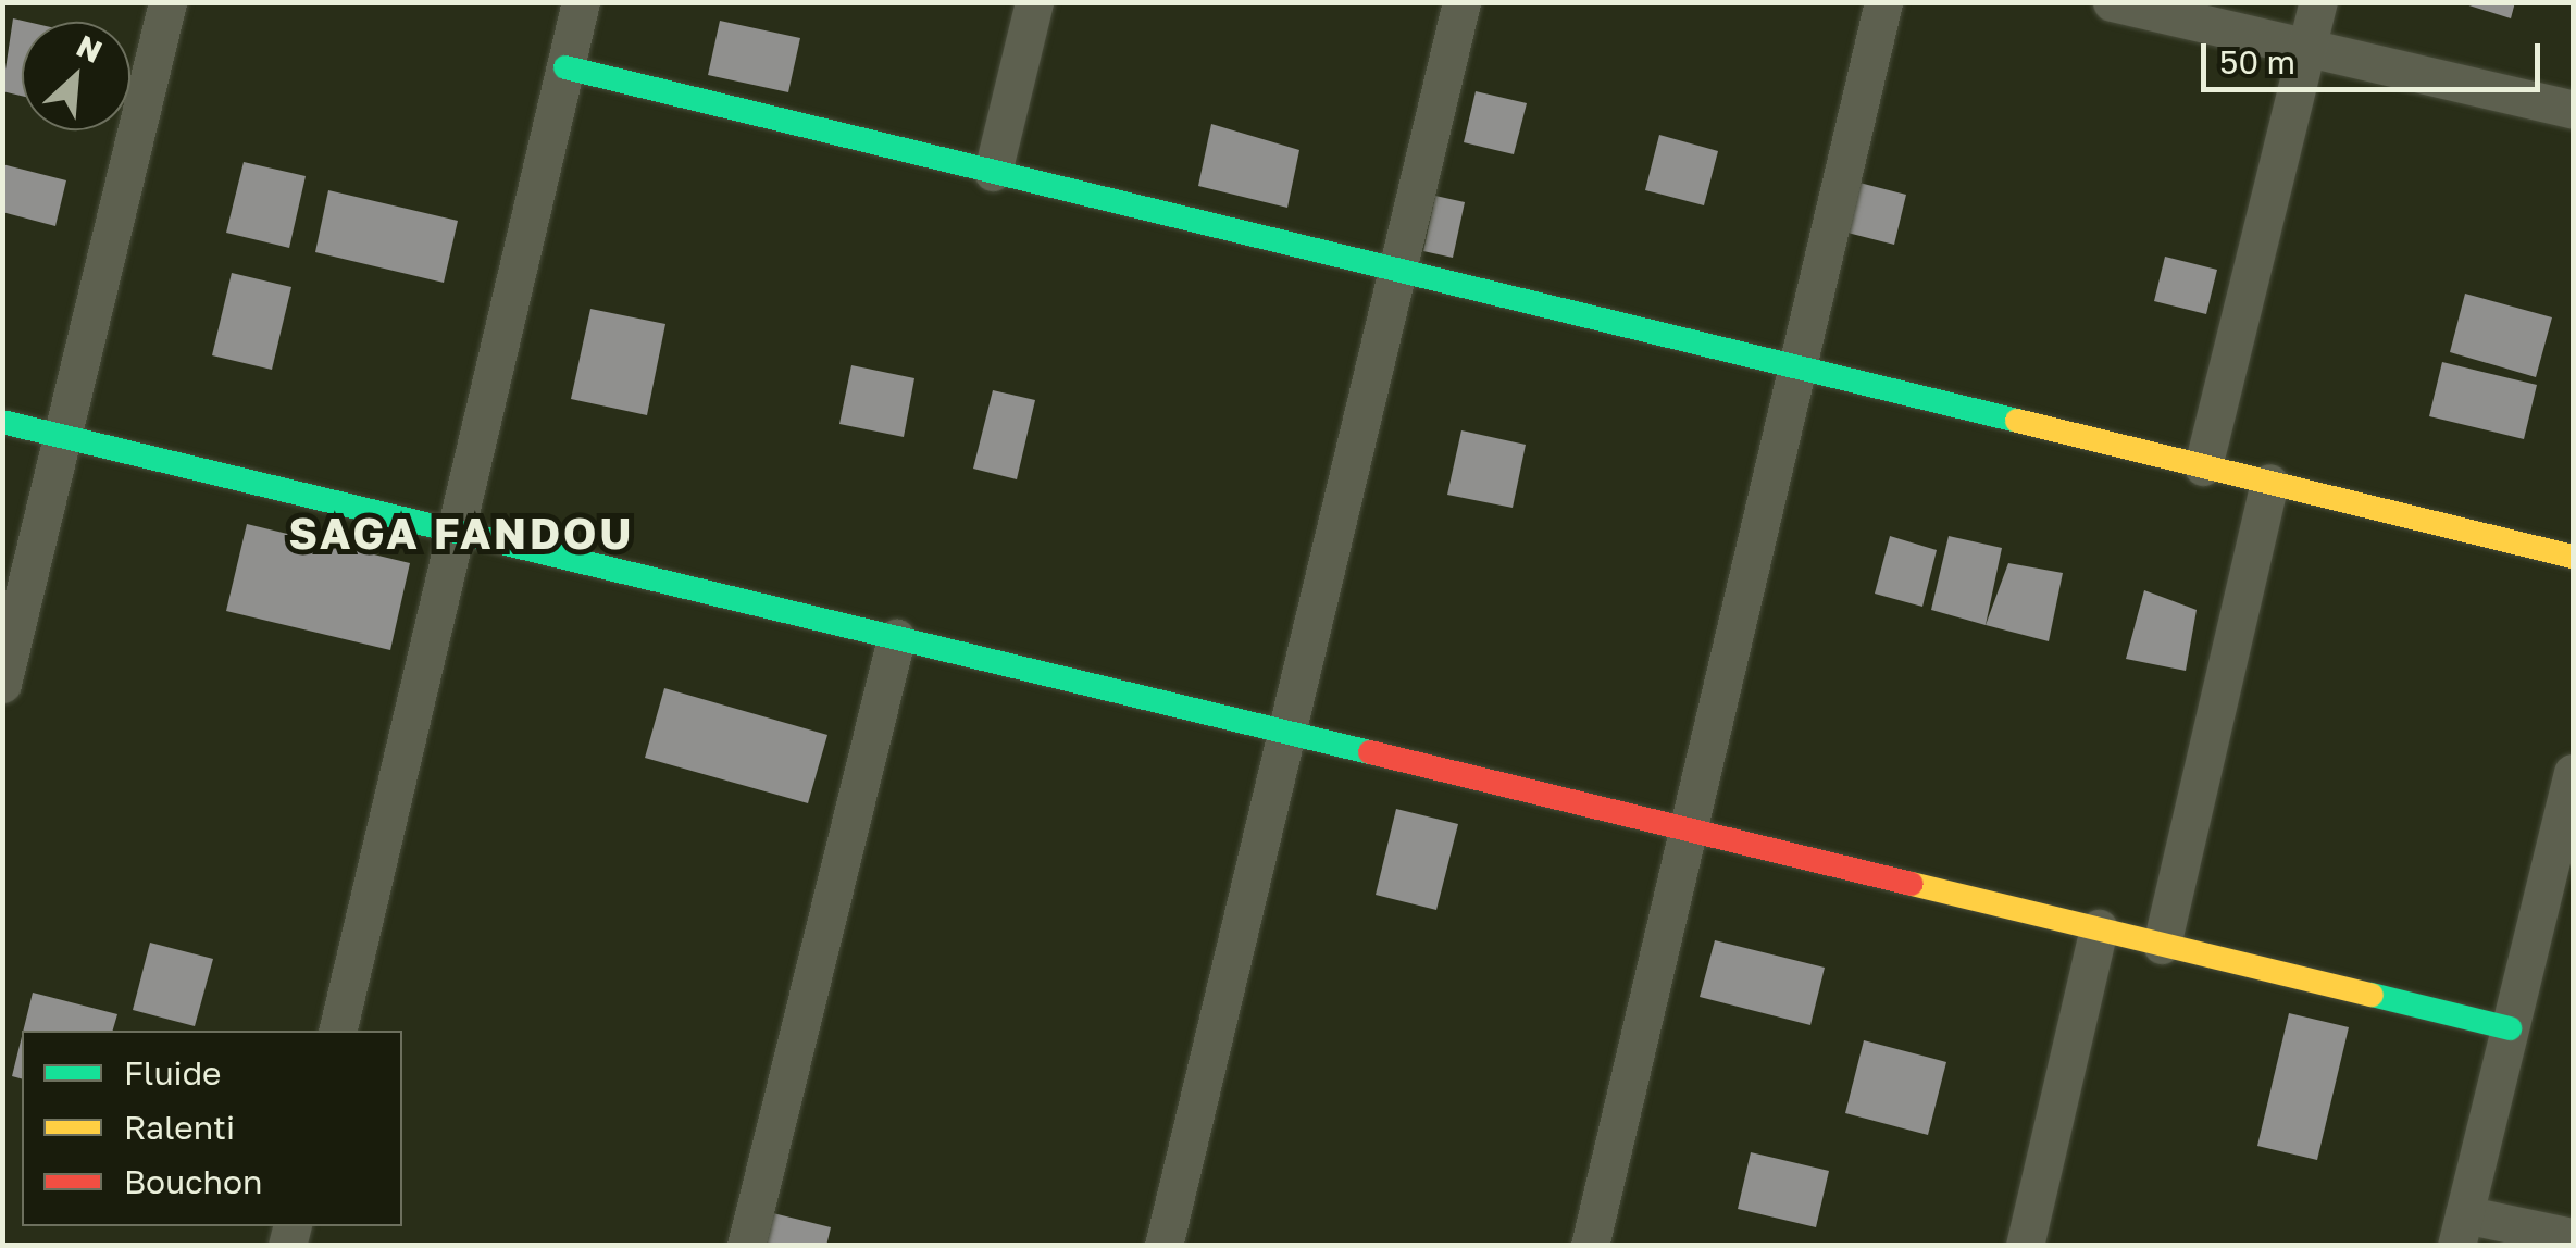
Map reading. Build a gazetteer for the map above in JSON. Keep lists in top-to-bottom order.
{
  "districts": ["SAGA FANDOU"],
  "legend": ["Fluide", "Ralenti", "Bouchon"],
  "scale_bar": "50 m",
  "north": "top right"
}
